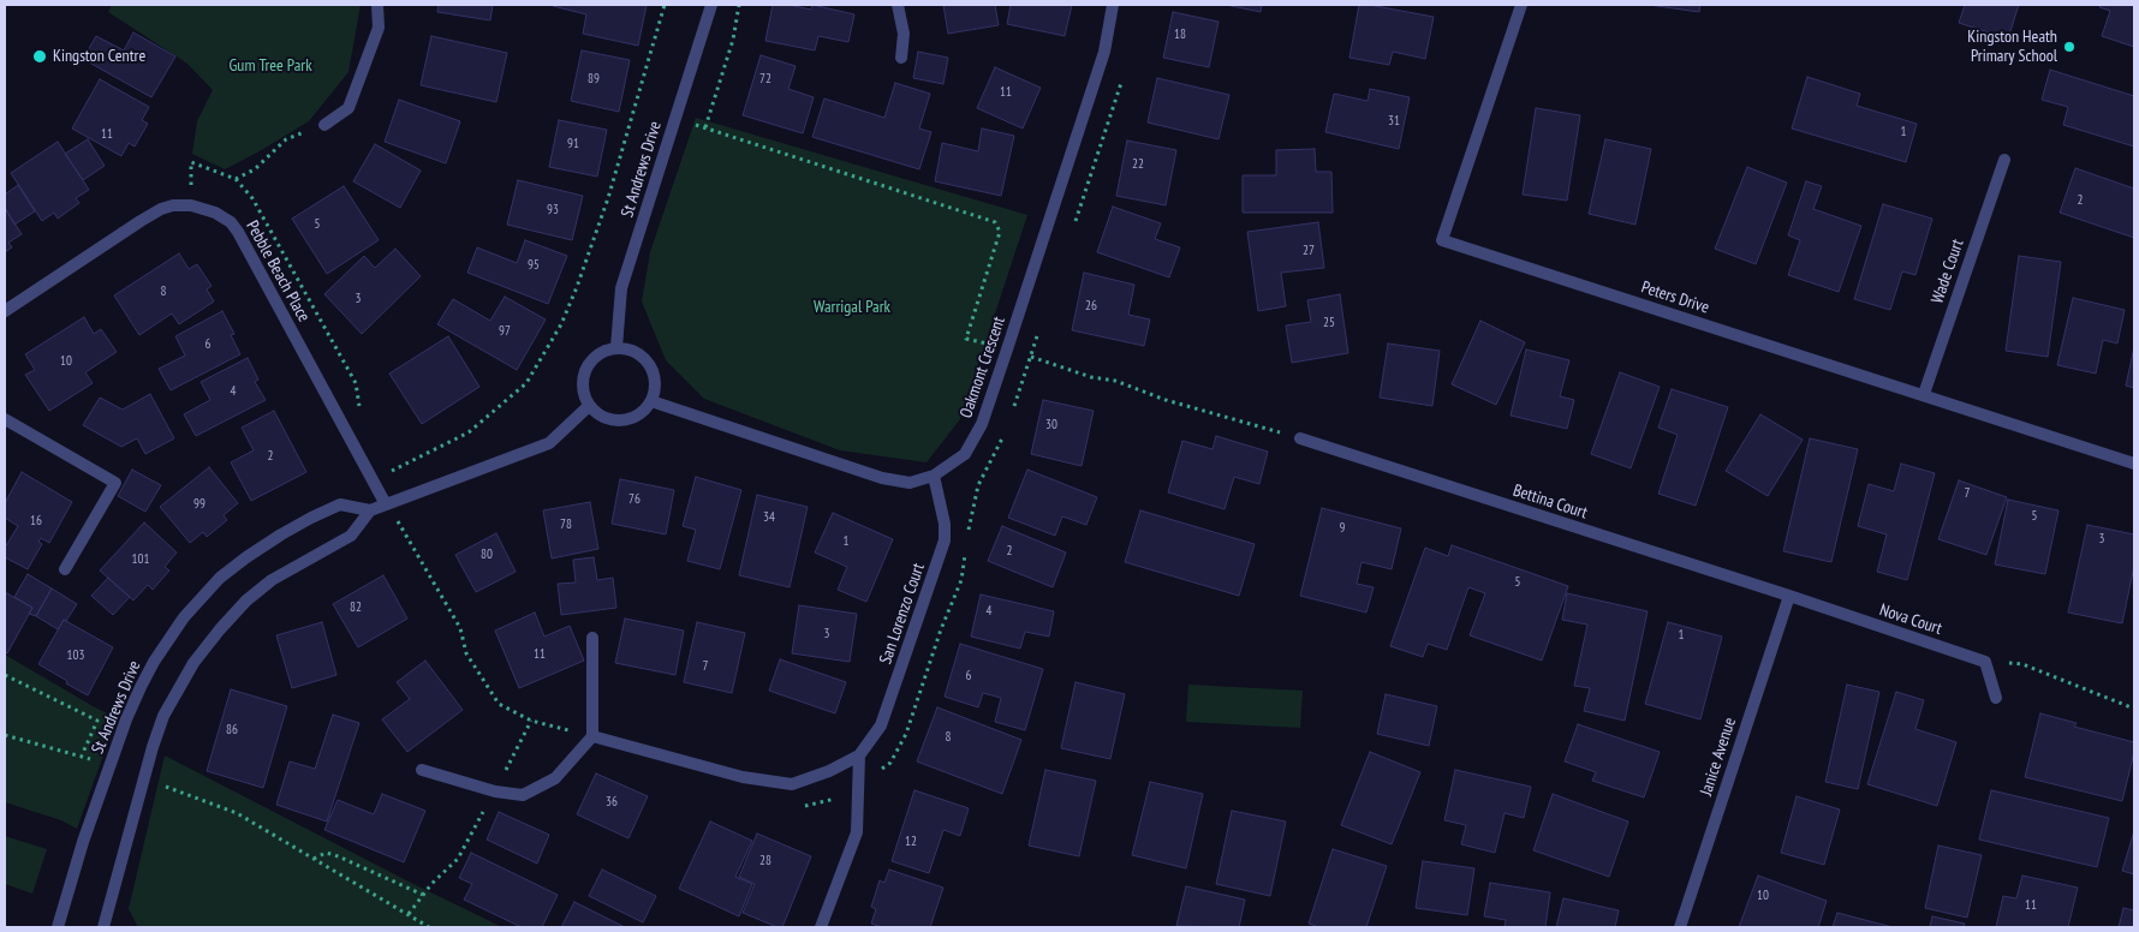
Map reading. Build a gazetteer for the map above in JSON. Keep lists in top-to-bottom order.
{
  "streets": {
    "street": [
      "St Andrews Drive",
      "Pebble Beach Place",
      "Wade Court",
      "Peters Drive",
      "Oakmont Crescent",
      "Bettina Court",
      "San Lorenzo Court",
      "Nova Court",
      "Janice Avenue"
    ]
  },
  "crossings": [
    ["St Andrews Drive", "Oakmont Crescent"],
    ["Wade Court", "Peters Drive"],
    ["Oakmont Crescent", "San Lorenzo Court"],
    ["Bettina Court", "Nova Court"],
    ["Bettina Court", "Janice Avenue"],
    ["Nova Court", "Janice Avenue"]
  ],
  "parks": ["Gum Tree Park", "Warrigal Park"],
  "places": ["Kingston Heath Primary School", "Kingston Centre"],
  "house_numbers": [
    "18",
    "89",
    "72",
    "11",
    "31",
    "1",
    "11",
    "91",
    "22",
    "2",
    "93",
    "5",
    "27",
    "95",
    "8",
    "3",
    "26",
    "25",
    "97",
    "6",
    "10",
    "4",
    "30",
    "2",
    "7",
    "76",
    "99",
    "5",
    "34",
    "16",
    "78",
    "9",
    "3",
    "1",
    "2",
    "80",
    "101",
    "5",
    "82",
    "4",
    "3",
    "1",
    "11",
    "103",
    "7",
    "6",
    "86",
    "8",
    "36",
    "12",
    "28",
    "10",
    "11"
  ]
}
